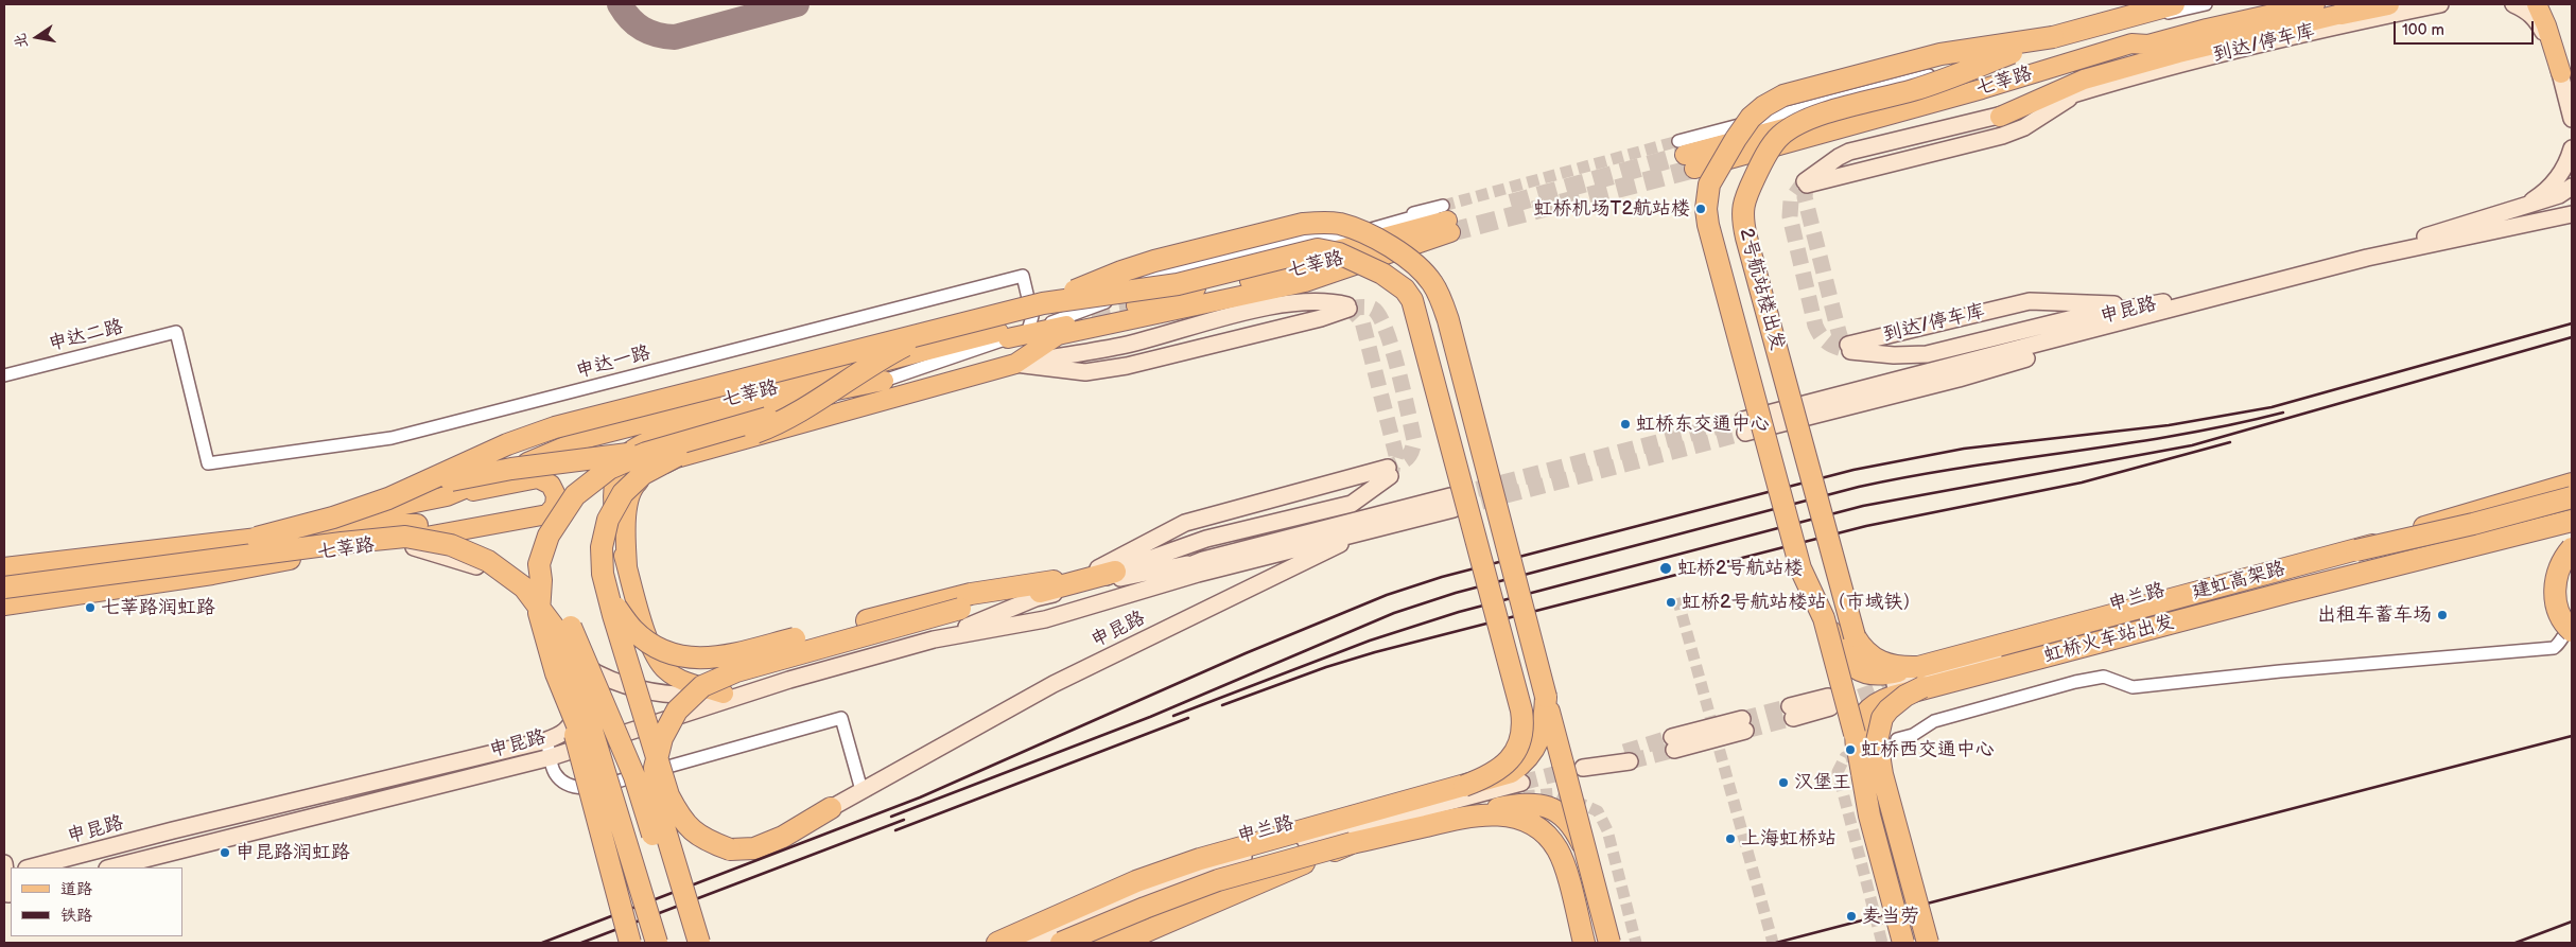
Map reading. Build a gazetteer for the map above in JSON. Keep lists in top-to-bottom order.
{
  "streets": {
    "highway": ["2号航站楼出发", "建虹高架路", "虹桥火车站出发"],
    "main road": [
      "到达/停车库",
      "七莘路",
      "申昆路",
      "申兰路"
    ],
    "street": ["申达二路", "申达一路"]
  },
  "crossings": [
    ["到达/停车库", "申昆路"],
    ["2号航站楼出发", "建虹高架路"],
    ["申达二路", "申达一路"],
    ["建虹高架路", "虹桥火车站出发"]
  ],
  "places": [
    "虹桥机场T2航站楼",
    "虹桥东交通中心",
    "虹桥2号航站楼",
    "虹桥2号航站楼站（市域铁）",
    "七莘路润虹路",
    "出租车蓄车场",
    "虹桥西交通中心",
    "汉堡王",
    "上海虹桥站",
    "申昆路润虹路",
    "麦当劳"
  ],
  "legend": ["道路", "铁路"],
  "scale_bar": "100 m",
  "north": "left"
}
